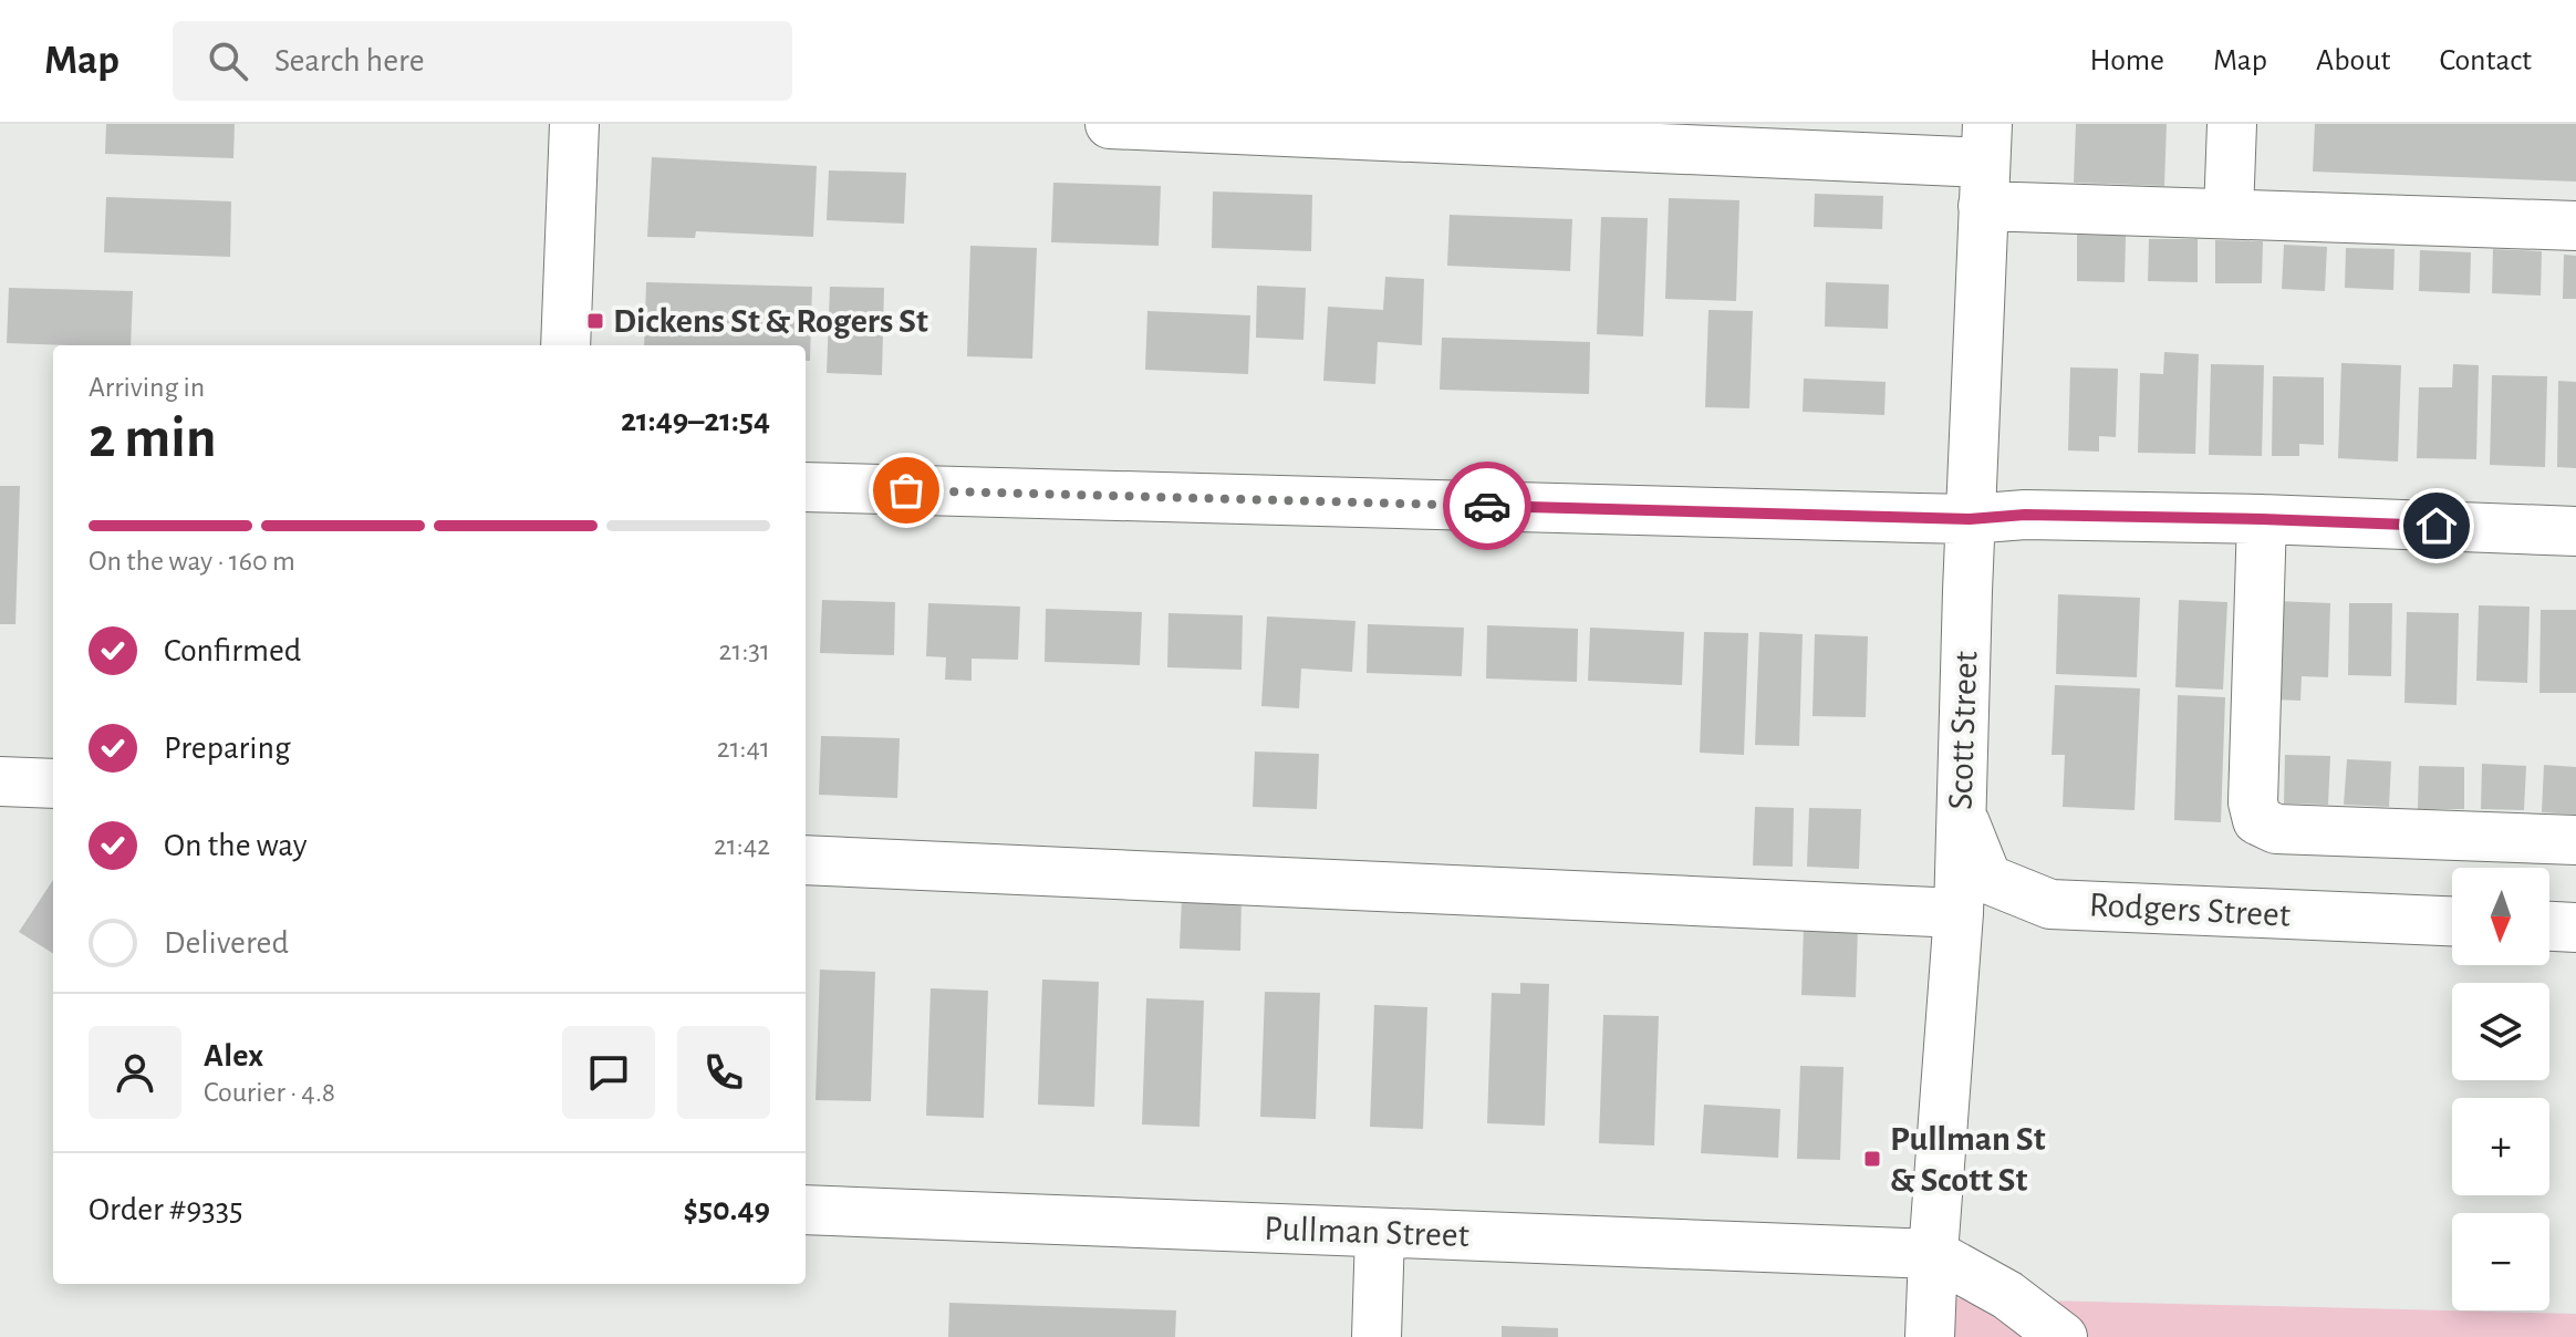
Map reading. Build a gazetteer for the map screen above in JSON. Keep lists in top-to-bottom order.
{
  "streets": {
    "street": ["Scott Street", "Rodgers Street", "Pullman Street"]
  },
  "crossings": [
    ["Scott Street", "Rodgers Street"],
    ["Scott Street", "Pullman Street"]
  ],
  "places": {
    "transit": ["Dickens St & Rogers St", "Pullman St & Scott St"]
  },
  "north": "bottom",
  "page": {
    "header": "Map",
    "search": "Search here",
    "nav": [
      "Home",
      "Map",
      "About",
      "Contact"
    ],
    "heading": ["2 min", "Arriving in", "21:49–21:54"],
    "panel": [
      "Alex",
      "Courier · 4.8",
      "Order #9335",
      "$50.49"
    ],
    "bar": "On the way · 160 m",
    "list": [
      ["Confirmed", "21:31"],
      ["Preparing", "21:41"],
      ["On the way", "21:42"],
      "Delivered"
    ],
    "map_buttons": ["+", "−"]
  }
}
